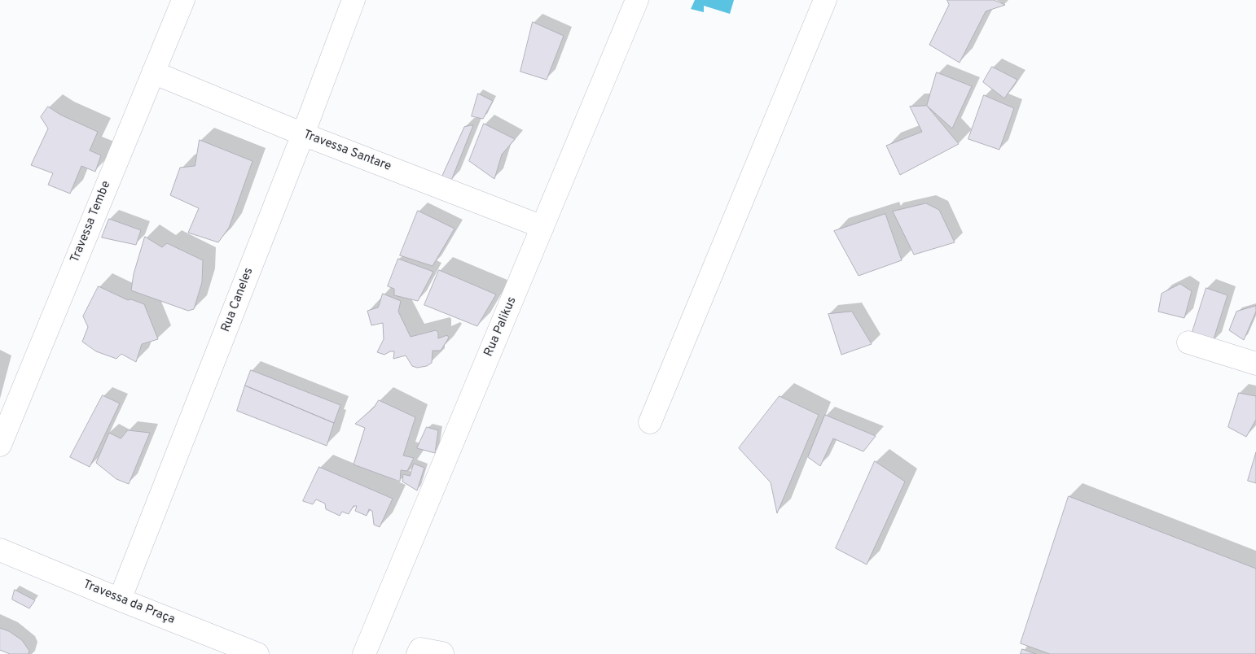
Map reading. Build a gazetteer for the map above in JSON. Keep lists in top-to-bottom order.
{
  "streets": {
    "street": [
      "Travessa Santare",
      "Travessa Tembe",
      "Rua Caneles",
      "Rua Palikus",
      "Travessa da Praça"
    ]
  },
  "crossings": [
    ["Travessa Santare", "Travessa Tembe"],
    ["Travessa Santare", "Rua Caneles"],
    ["Travessa Santare", "Rua Palikus"],
    ["Rua Caneles", "Travessa da Praça"]
  ]
}
